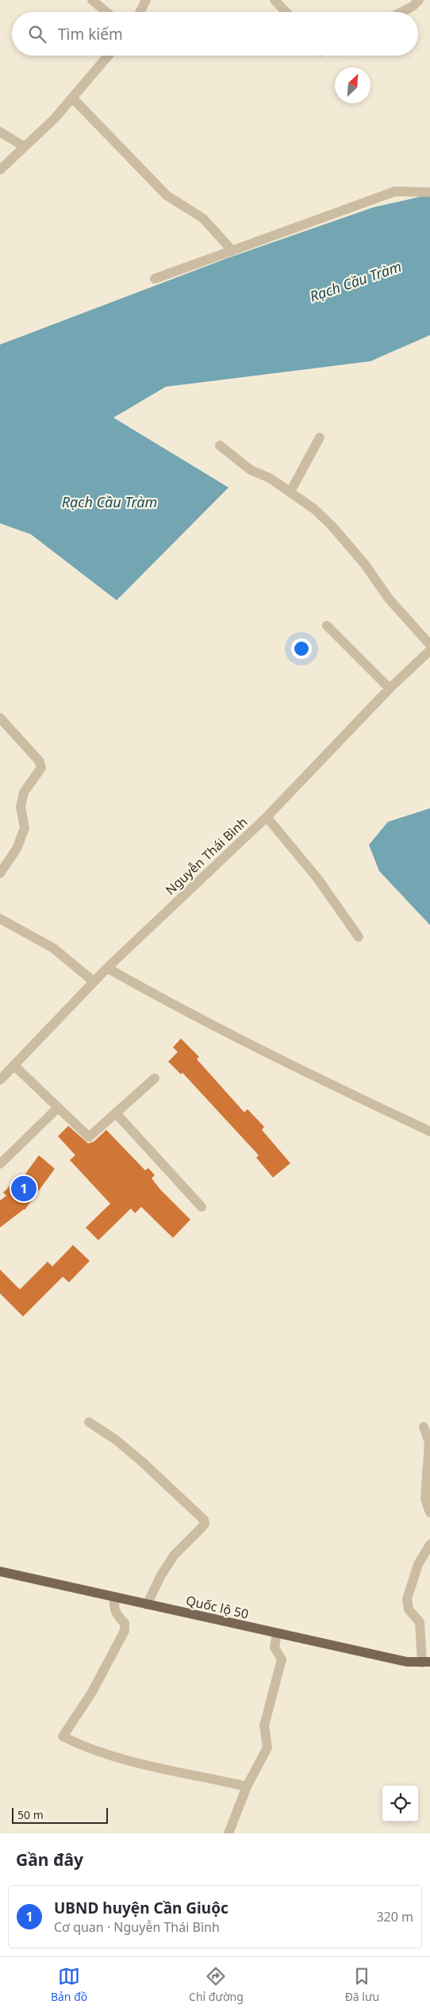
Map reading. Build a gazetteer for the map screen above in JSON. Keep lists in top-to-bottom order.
{
  "streets": {
    "main road": ["Quốc lộ 50"],
    "street": ["Nguyễn Thái Bình"]
  },
  "water": ["Rạch Cầu Tràm"],
  "scale_bar": "50 m",
  "north": "top right",
  "page": {
    "search": "Tìm kiếm",
    "pins": "1",
    "scale": "50 m",
    "heading": "Gần đây",
    "list": [
      {
        "mark": "1",
        "name": "UBND huyện Cần Giuộc",
        "note": "Cơ quan · Nguyễn Thái Bình",
        "value": "320 m"
      }
    ],
    "nav": ["Bản đồ", "Chỉ đường", "Đã lưu"]
  }
}
